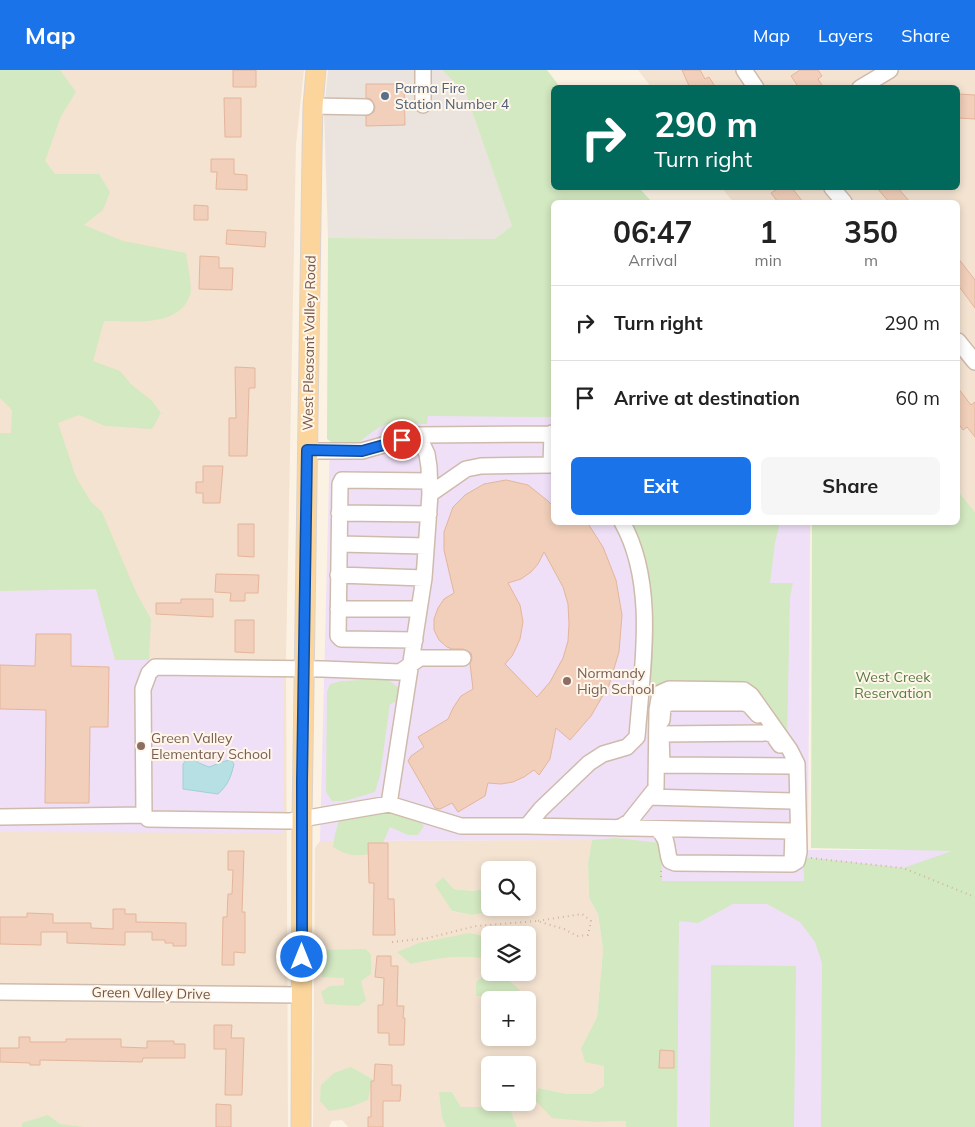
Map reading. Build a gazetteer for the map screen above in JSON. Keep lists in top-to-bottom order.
{
  "streets": {
    "main road": ["West Pleasant Valley Road"],
    "street": ["Green Valley Drive"]
  },
  "crossings": [
    ["West Pleasant Valley Road", "Green Valley Drive"]
  ],
  "parks": ["West Creek Reservation"],
  "places": ["Parma Fire Station Number 4", "Normandy High School", "Green Valley Elementary School"],
  "page": {
    "header": "Map",
    "nav": ["Map", "Layers", "Share"],
    "turn": ["290 m", "Turn right"],
    "eta": [
      "06:47",
      "Arrival",
      "1",
      "min",
      "350",
      "m"
    ],
    "list": [
      {
        "name": "Turn right",
        "value": "290 m"
      },
      {
        "name": "Arrive at destination",
        "value": "60 m"
      }
    ],
    "buttons": ["Exit", "Share"],
    "map_buttons": ["+", "−"]
  }
}
